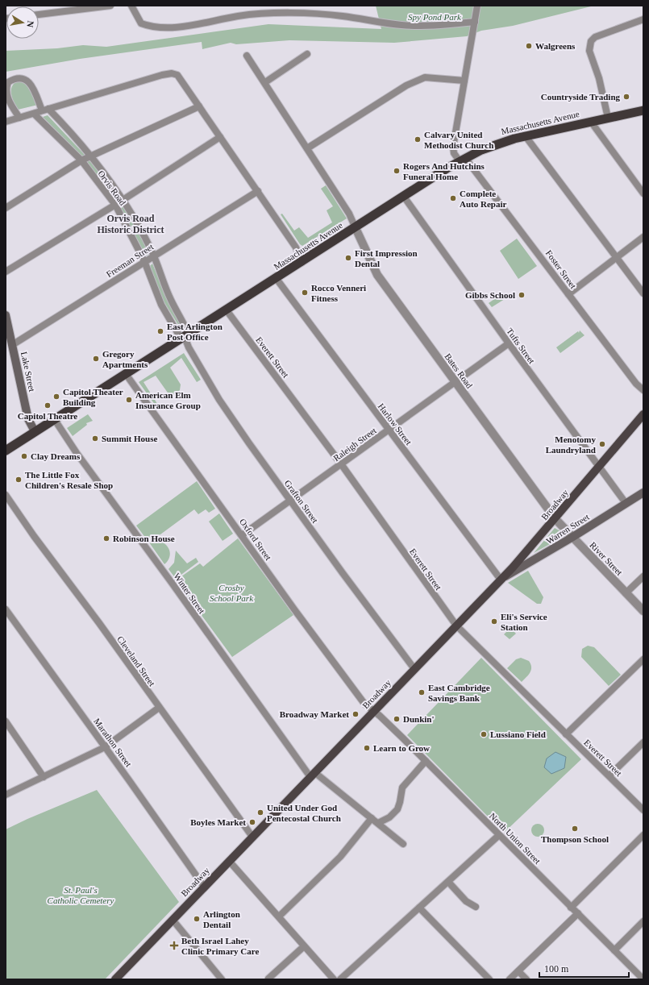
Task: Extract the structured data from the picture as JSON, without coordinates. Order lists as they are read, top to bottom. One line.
{"streets":{"highway":["Massachusetts Avenue"],"main road":["Lake Street","Broadway","Warren Street"],"street":["Orvis Road","Freeman Street","Foster Street","Tufts Street","Everett Street","Bates Road","Harlow Street","Raleigh Street","Grafton Street","Oxford Street","River Street","Winter Street","Cleveland Street","Marathon Street","North Union Street"]},"crossings":[["Massachusetts Avenue","Orvis Road"],["Massachusetts Avenue","Foster Street"],["Massachusetts Avenue","Tufts Street"],["Massachusetts Avenue","Everett Street"],["Massachusetts Avenue","Bates Road"],["Massachusetts Avenue","Lake Street"],["Massachusetts Avenue","Harlow Street"],["Massachusetts Avenue","Grafton Street"],["Massachusetts Avenue","Oxford Street"],["Massachusetts Avenue","Winter Street"],["Orvis Road","Freeman Street"],["Orvis Road","Grafton Street"],["Freeman Street","Lake Street"],["Tufts Street","Raleigh Street"],["Tufts Street","Broadway"],["Tufts Street","Warren Street"],["Everett Street","Raleigh Street"],["Everett Street","Broadway"],["Bates Road","Raleigh Street"],["Bates Road","Broadway"],["Bates Road","River Street"],["Harlow Street","Raleigh Street"],["Harlow Street","Broadway"],["Harlow Street","Warren Street"],["Raleigh Street","Grafton Street"],["Raleigh Street","Oxford Street"],["Grafton Street","Broadway"],["Broadway","Warren Street"],["Broadway","Oxford Street"],["Broadway","River Street"],["Broadway","Winter Street"],["Broadway","Cleveland Street"],["Broadway","Marathon Street"],["Broadway","North Union Street"],["Warren Street","River Street"],["Oxford Street","North Union Street"]],"districts":["Orvis Road Historic District"],"parks":["Spy Pond Park","Crosby School Park","St. Paul's Catholic Cemetery"],"places":{"other":["Walgreens","Countryside Trading","Calvary United Methodist Church","Rogers And Hutchins Funeral Home","Complete Auto Repair","First Impression Dental","Rocco Venneri Fitness","Gibbs School","East Arlington Post Office","Gregory Apartments","Capitol Theater Building","American Elm Insurance Group","Capitol Theatre","Summit House","Menotomy Laundryland","Clay Dreams","The Little Fox Children's Resale Shop","Robinson House","Eli's Service Station","East Cambridge Savings Bank","Broadway Market","Dunkin'","Lussiano Field","Learn to Grow","United Under God Pentecostal Church","Boyles Market","Thompson School","Arlington Dentail"],"health":["Beth Israel Lahey Clinic Primary Care"]},"scale_bar":"100 m","north":"right"}
